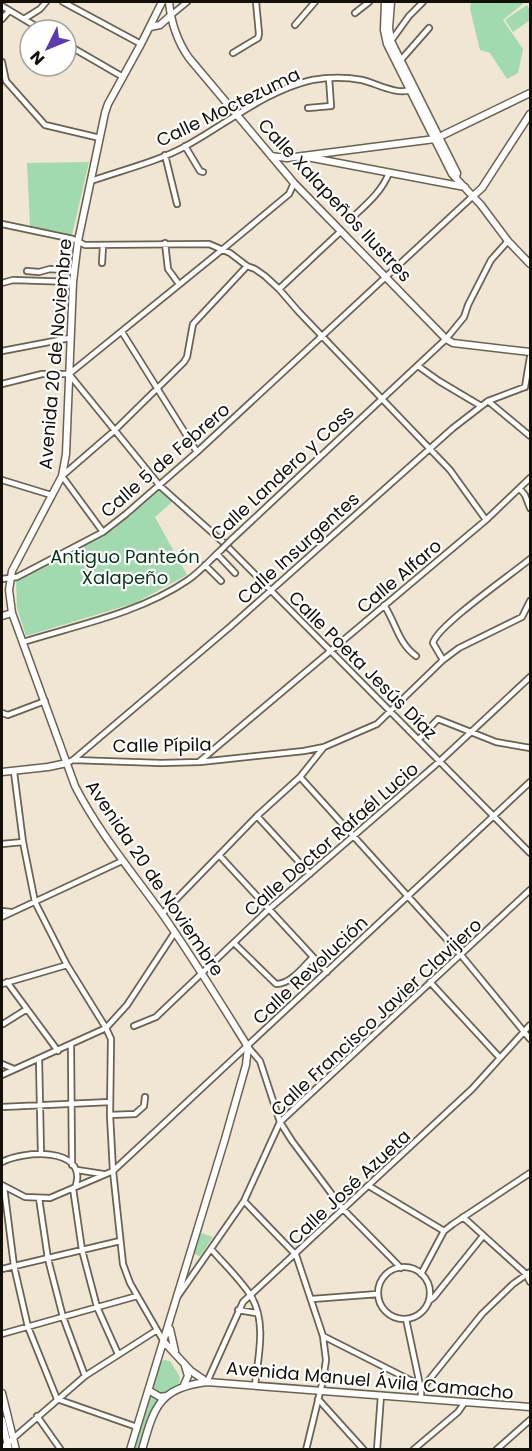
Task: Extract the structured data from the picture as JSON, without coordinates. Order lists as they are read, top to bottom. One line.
{"streets":{"main road":["Calle Xalapeños Ilustres","Avenida 20 de Noviembre","Calle Pípila","Avenida Manuel Ávila Camacho"],"street":["Calle Moctezuma","Calle 5 de Febrero","Calle Landero y Coss","Calle Insurgentes","Calle Alfaro","Calle Poeta Jesús Díaz","Calle Doctor Rafaél Lucio","Calle Revolución","Calle Francisco Javier Clavijero","Calle José Azueta"]},"crossings":[["Calle Moctezuma","Calle Xalapeños Ilustres"],["Calle Moctezuma","Avenida 20 de Noviembre"],["Calle Xalapeños Ilustres","Calle 5 de Febrero"],["Calle Xalapeños Ilustres","Calle Landero y Coss"],["Avenida 20 de Noviembre","Calle 5 de Febrero"],["Avenida 20 de Noviembre","Calle Landero y Coss"],["Avenida 20 de Noviembre","Calle Insurgentes"],["Avenida 20 de Noviembre","Calle Poeta Jesús Díaz"],["Avenida 20 de Noviembre","Calle Pípila"],["Avenida 20 de Noviembre","Calle Doctor Rafaél Lucio"],["Avenida 20 de Noviembre","Calle Revolución"],["Calle 5 de Febrero","Calle Poeta Jesús Díaz"],["Calle Insurgentes","Calle Poeta Jesús Díaz"],["Calle Insurgentes","Calle Pípila"],["Calle Alfaro","Calle Poeta Jesús Díaz"],["Calle Alfaro","Calle Pípila"],["Calle Poeta Jesús Díaz","Calle Doctor Rafaél Lucio"],["Calle Poeta Jesús Díaz","Calle Revolución"],["Calle José Azueta","Avenida Manuel Ávila Camacho"]],"parks":["Antiguo Panteón Xalapeño"],"north":"bottom left"}
